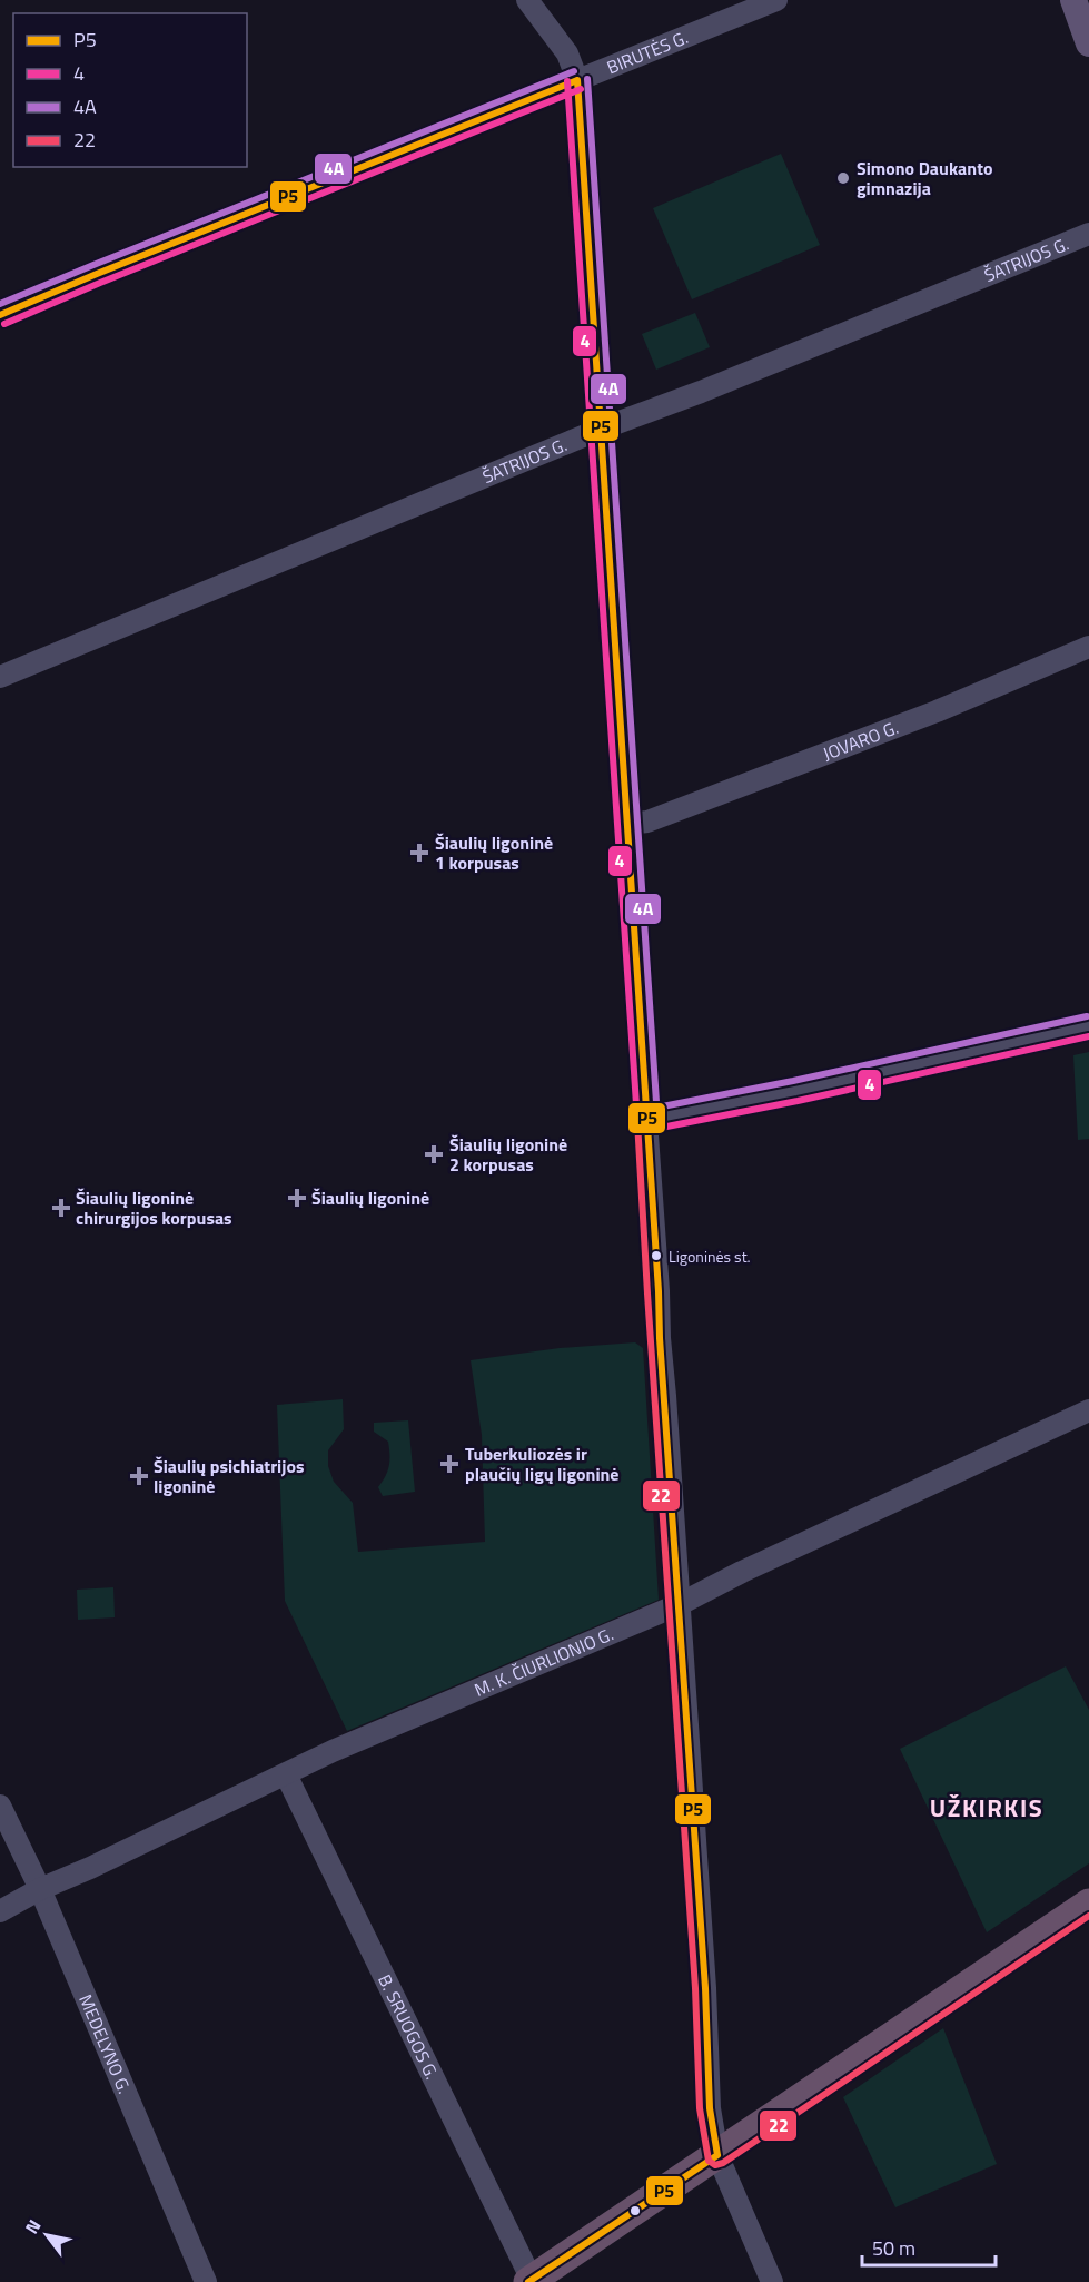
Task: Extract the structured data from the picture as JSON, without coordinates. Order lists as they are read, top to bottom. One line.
{"streets":{"street":["BIRUTĖS G.","ŠATRIJOS G.","JOVARO G.","M. K. ČIURLIONIO G.","B. SRUOGOS G.","MEDELYNO G."]},"crossings":[["M. K. ČIURLIONIO G.","B. SRUOGOS G."],["M. K. ČIURLIONIO G.","MEDELYNO G."]],"districts":["UŽKIRKIS"],"places":{"other":["Simono Daukanto gimnazija","Ligoninės st."],"health":["Šiaulių ligoninė 1 korpusas","Šiaulių ligoninė 2 korpusas","Šiaulių ligoninė","Šiaulių ligoninė chirurgijos korpusas","Tuberkuliozės ir plaučių ligų ligoninė","Šiaulių psichiatrijos ligoninė"]},"lines":["transit line 4A","transit line P5","transit line 4","transit line 22"],"legend":["P5","4","4A","22"],"scale_bar":"50 m","north":"top left"}
